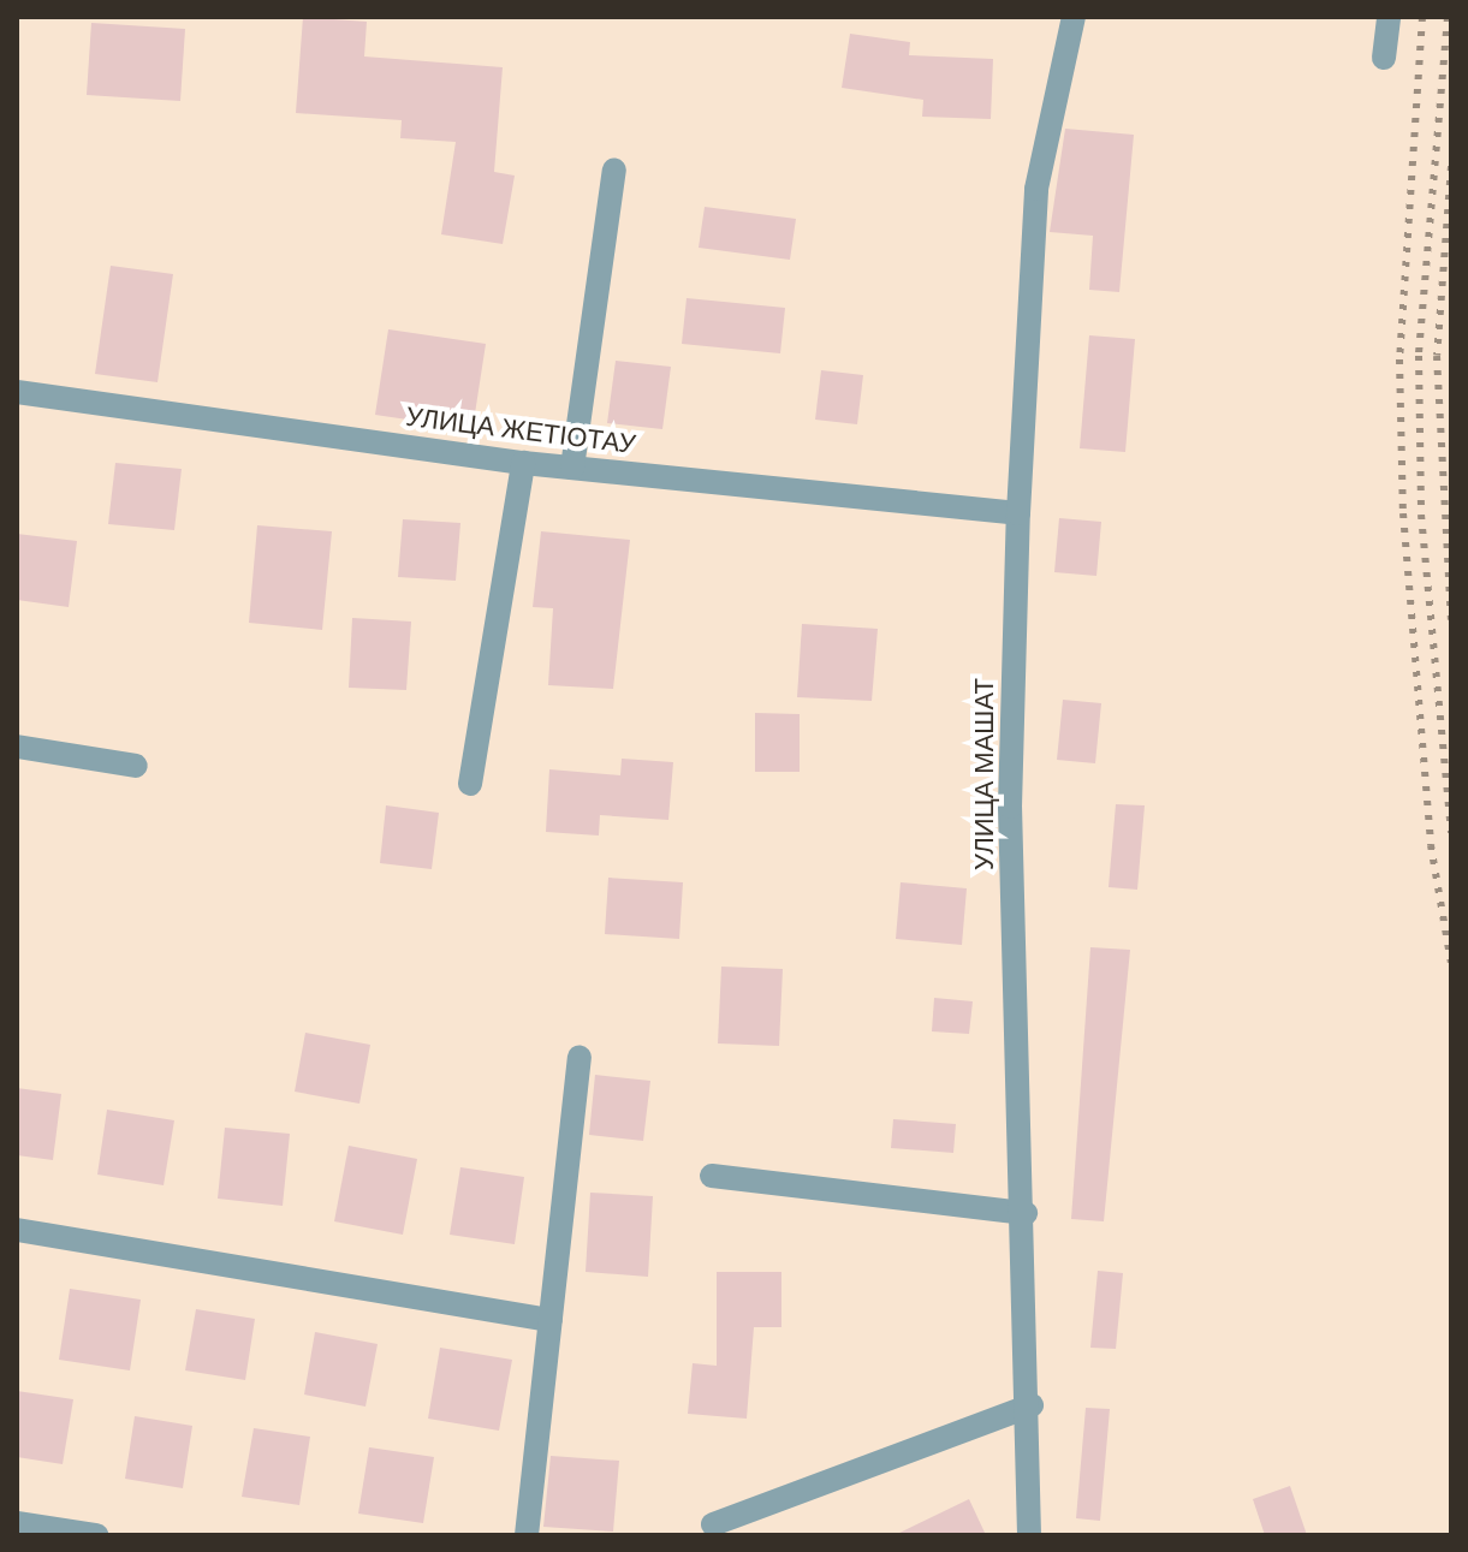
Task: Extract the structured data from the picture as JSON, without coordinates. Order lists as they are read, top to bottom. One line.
{"streets":{"street":["УЛИЦА ЖЕТІОТАУ","УЛИЦА МАШАТ"]},"crossings":[["УЛИЦА ЖЕТІОТАУ","УЛИЦА МАШАТ"]]}
